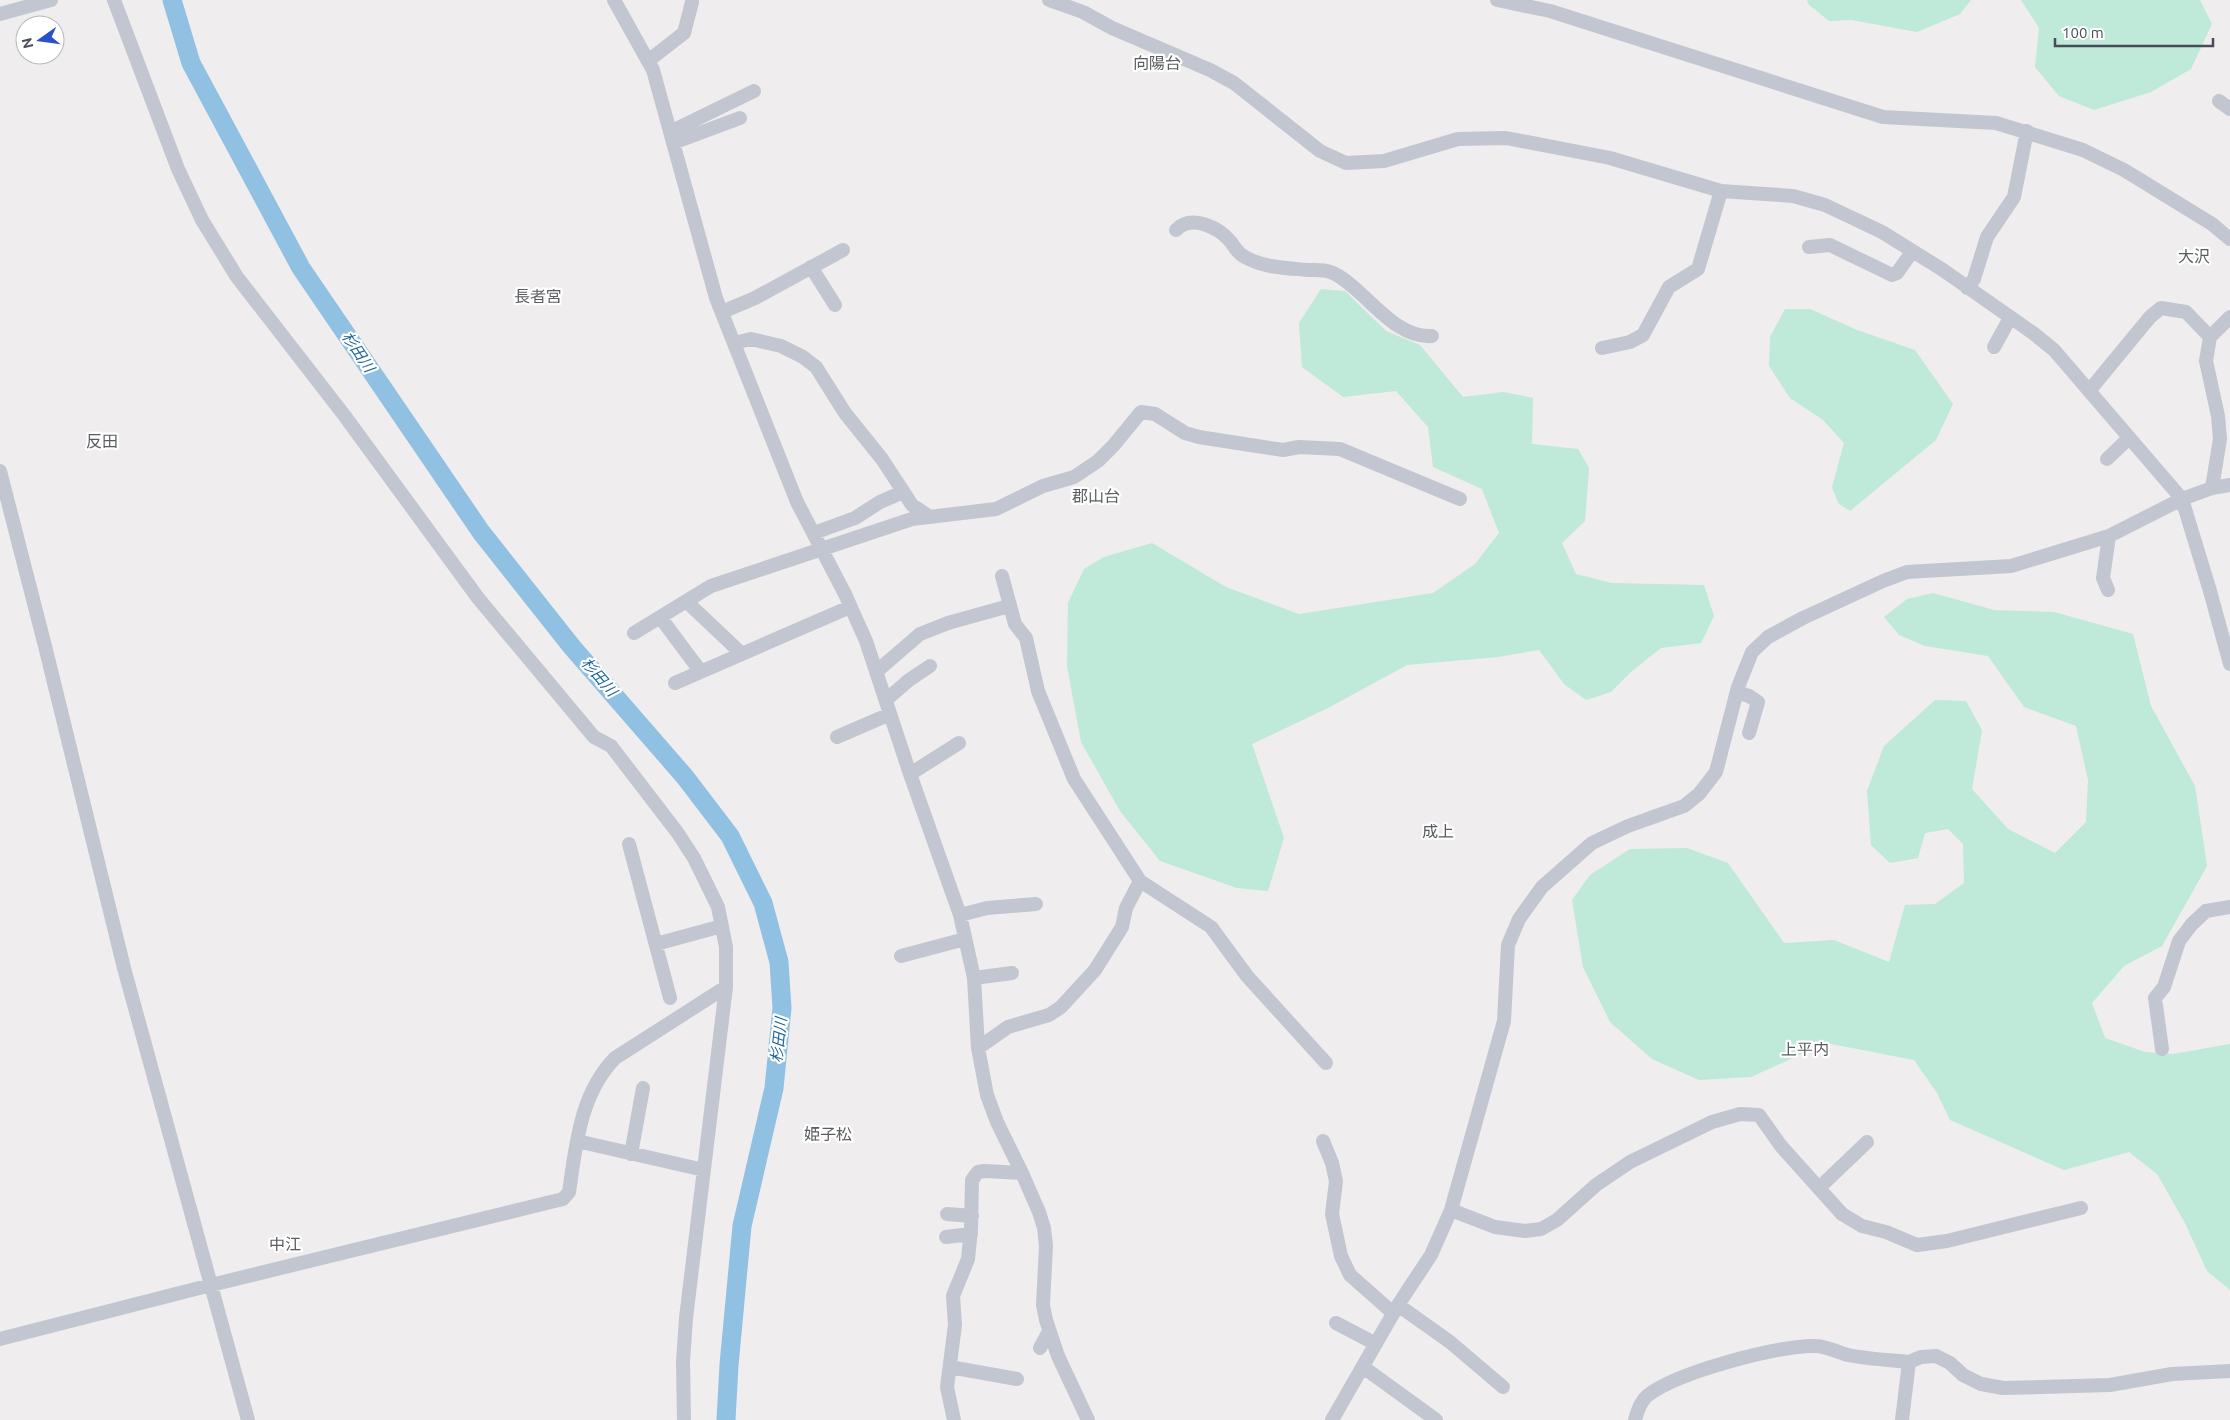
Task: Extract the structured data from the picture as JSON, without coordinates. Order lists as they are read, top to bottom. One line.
{"districts":["向陽台","大沢","長者宮","反田","郡山台","成上","上平内","姫子松","中江"],"water":["杉田川"],"scale_bar":"100 m","north":"left"}
